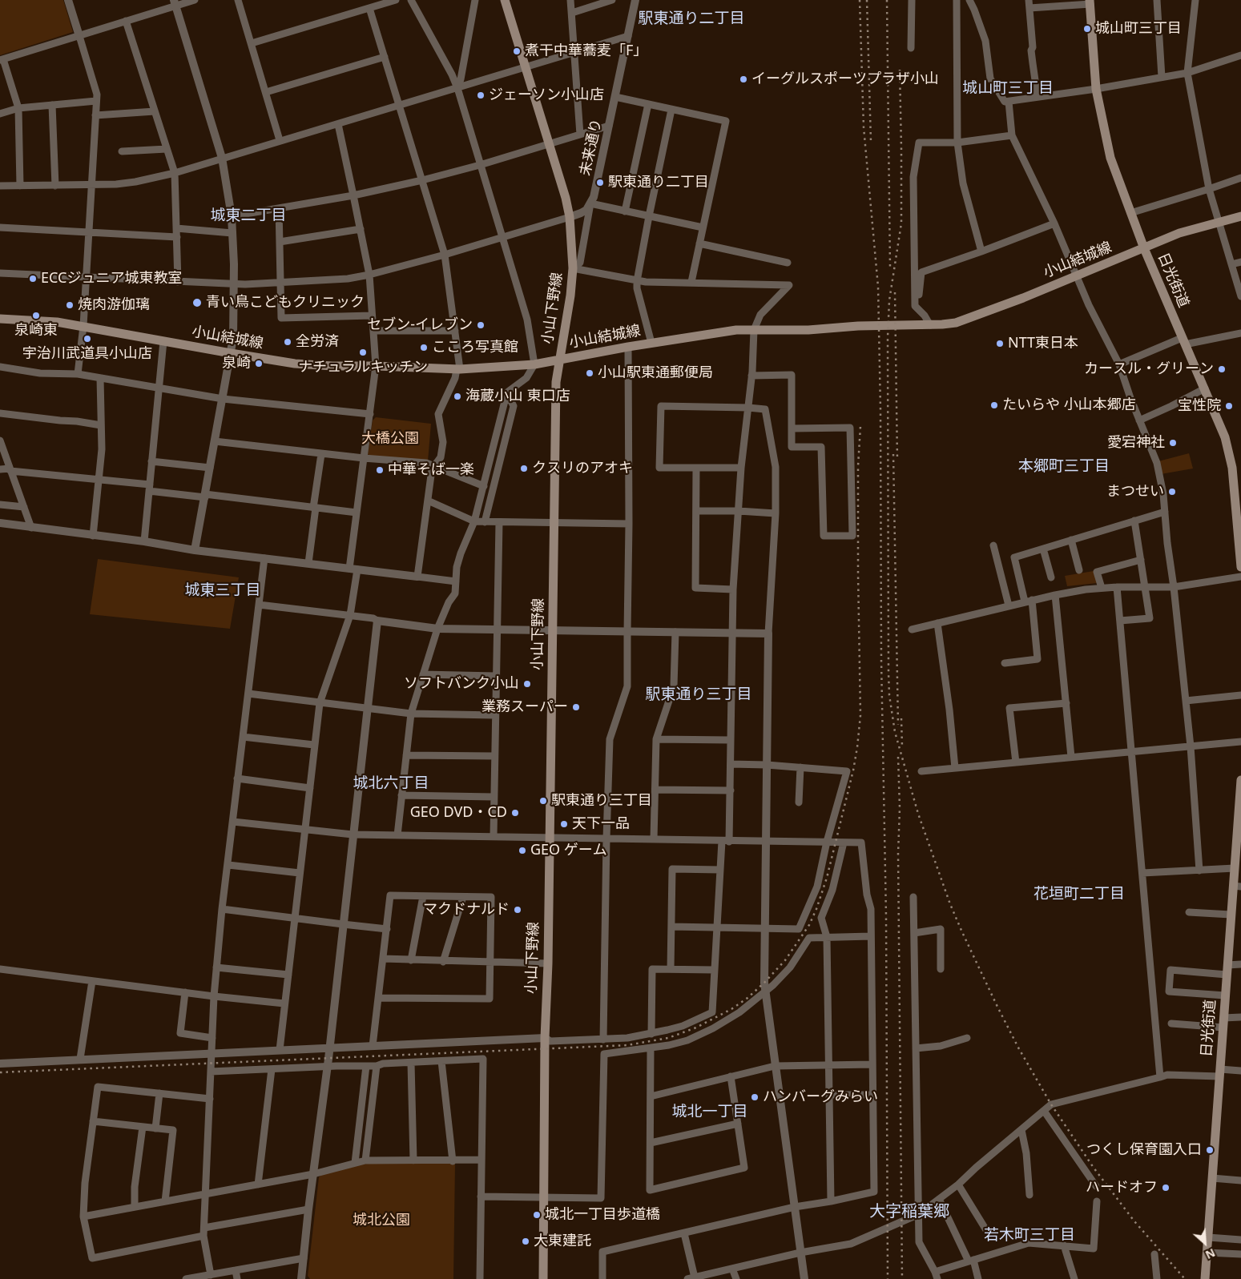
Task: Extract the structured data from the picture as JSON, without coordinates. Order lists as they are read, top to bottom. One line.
{"streets":{"main road":["小山結城線","日光街道","小山下野線"],"street":["未来通り"]},"crossings":[["小山結城線","日光街道"],["小山結城線","小山下野線"]],"districts":["駅東通り二丁目","城山町三丁目","城東二丁目","本郷町三丁目","城東三丁目","駅東通り三丁目","城北六丁目","花垣町二丁目","城北一丁目","大字稲葉郷","若木町三丁目"],"parks":["大橋公園","城北公園"],"places":["城山町三丁目","煮干中華蕎麦「F」","イーグルスポーツプラザ小山","ジェーソン小山店","駅東通り二丁目","ECCジュニア城東教室","青い鳥こどもクリニック","焼肉游伽璃","泉崎東","セブン-イレブン","宇治川武道具小山店","全労済","NTT東日本","こころ写真館","ナチュラルキッチン","泉崎","カースル・グリーン","小山駅東通郵便局","海蔵小山 東口店","たいらや 小山本郷店","宝性院","愛宕神社","クスリのアオキ","中華そば一楽","まつせい","ソフトバンク小山","業務スーパー","駅東通り三丁目","GEO DVD・CD","天下一品","GEO ゲーム","マクドナルド","ハンバーグみらい","つくし保育園入口","ハードオフ","城北一丁目歩道橋","大東建託"],"north":"bottom right"}
